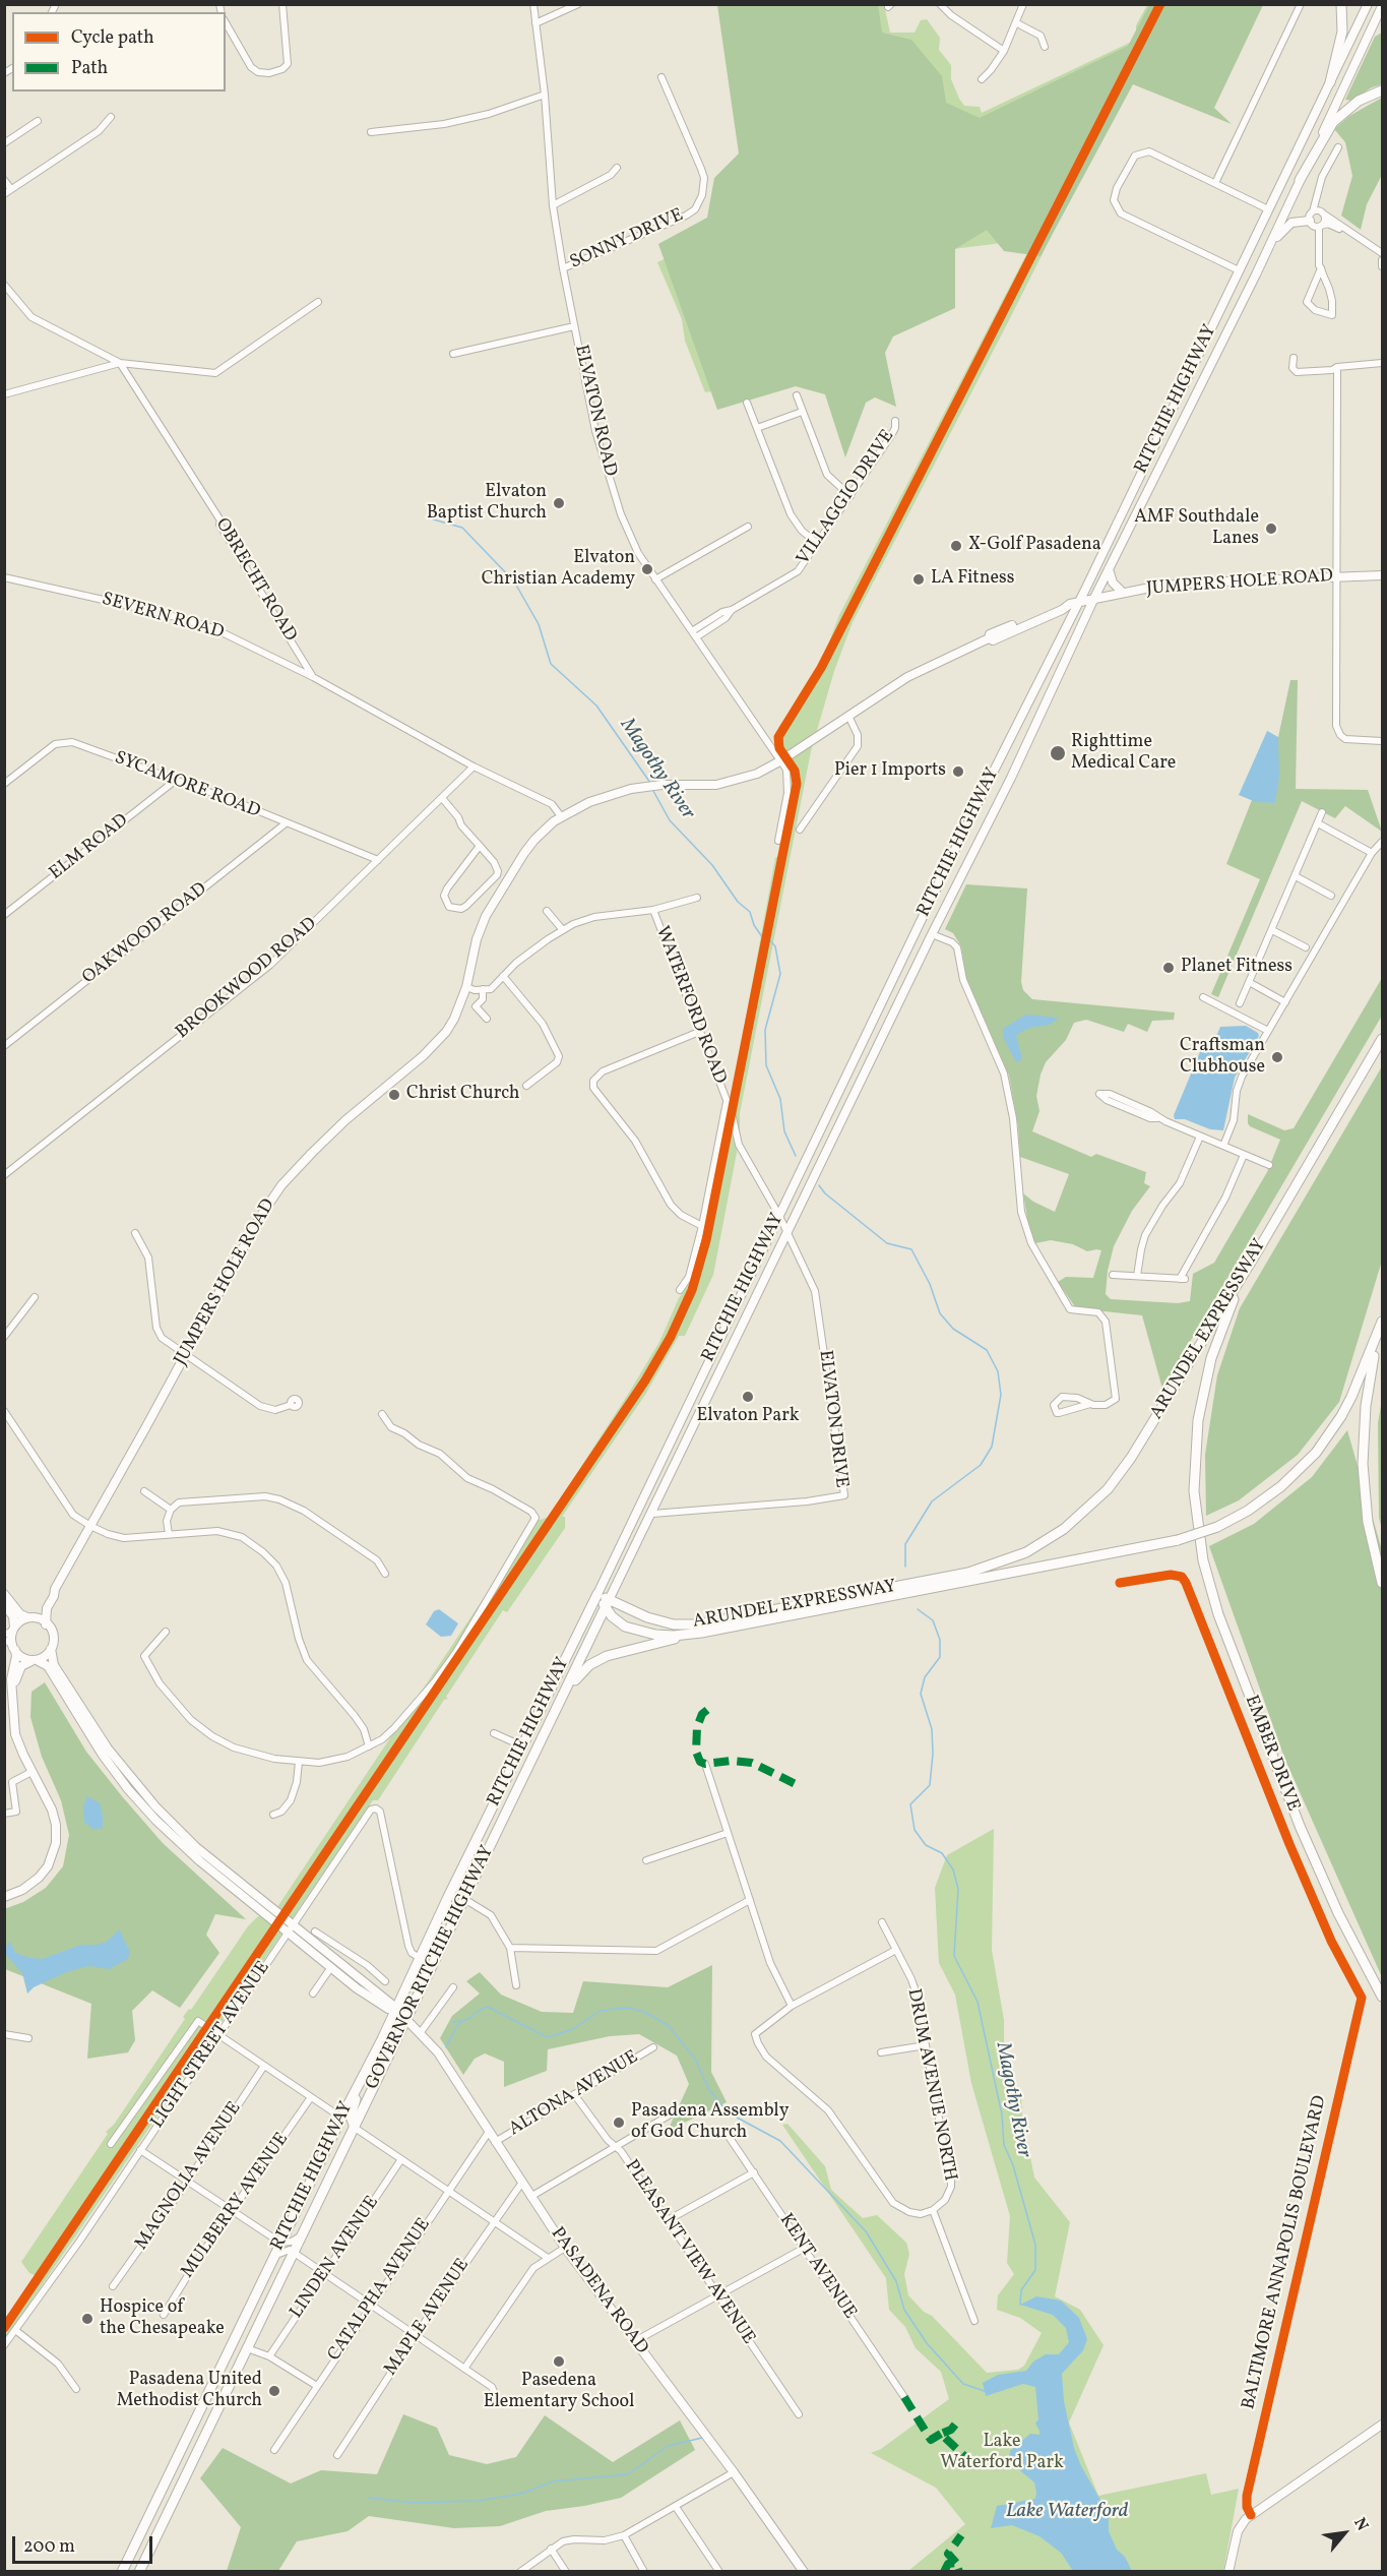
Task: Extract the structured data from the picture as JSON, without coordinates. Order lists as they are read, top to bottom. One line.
{"streets":{"highway":["RITCHIE HIGHWAY","ARUNDEL EXPRESSWAY","GOVERNOR RITCHIE HIGHWAY"],"main road":["JUMPERS HOLE ROAD","PASADENA ROAD"],"street":["SONNY DRIVE","ELVATON ROAD","VILLAGGIO DRIVE","OBRECHT ROAD","SEVERN ROAD","SYCAMORE ROAD","ELM ROAD","OAKWOOD ROAD","BROOKWOOD ROAD","WATERFORD ROAD","ELVATON DRIVE","EMBER DRIVE","LIGHT STREET AVENUE","DRUM AVENUE NORTH","ALTONA AVENUE","MAGNOLIA AVENUE","MULBERRY AVENUE","PLEASANT VIEW AVENUE","BALTIMORE ANNAPOLIS BOULEVARD","LINDEN AVENUE","KENT AVENUE","CATALPHA AVENUE","MAPLE AVENUE"]},"crossings":[["SONNY DRIVE","ELVATON ROAD"],["RITCHIE HIGHWAY","JUMPERS HOLE ROAD"],["RITCHIE HIGHWAY","WATERFORD ROAD"],["RITCHIE HIGHWAY","ARUNDEL EXPRESSWAY"],["RITCHIE HIGHWAY","ELVATON DRIVE"],["RITCHIE HIGHWAY","GOVERNOR RITCHIE HIGHWAY"],["RITCHIE HIGHWAY","LIGHT STREET AVENUE"],["RITCHIE HIGHWAY","PASADENA ROAD"],["ELVATON ROAD","VILLAGGIO DRIVE"],["ELVATON ROAD","JUMPERS HOLE ROAD"],["OBRECHT ROAD","JUMPERS HOLE ROAD"],["OBRECHT ROAD","SEVERN ROAD"],["OBRECHT ROAD","BROOKWOOD ROAD"],["SYCAMORE ROAD","ELM ROAD"],["SYCAMORE ROAD","OAKWOOD ROAD"],["SYCAMORE ROAD","BROOKWOOD ROAD"],["WATERFORD ROAD","ELVATON DRIVE"],["EMBER DRIVE","BALTIMORE ANNAPOLIS BOULEVARD"],["GOVERNOR RITCHIE HIGHWAY","PASADENA ROAD"],["ALTONA AVENUE","PLEASANT VIEW AVENUE"],["ALTONA AVENUE","PASADENA ROAD"],["CATALPHA AVENUE","PASADENA ROAD"],["PASADENA ROAD","MAPLE AVENUE"]],"water":["Magothy River","Lake Waterford"],"parks":["Lake Waterford Park"],"places":["Elvaton Baptist Church","AMF Southdale Lanes","X-Golf Pasadena","Elvaton Christian Academy","LA Fitness","Righttime Medical Care","Pier 1 Imports","Planet Fitness","Craftsman Clubhouse","Christ Church","Elvaton Park","Pasadena Assembly of God Church","Hospice of the Chesapeake","Pasedena Elementary School","Pasadena United Methodist Church"],"legend":["Cycle path","Path"],"scale_bar":"200 m","north":"top right"}
